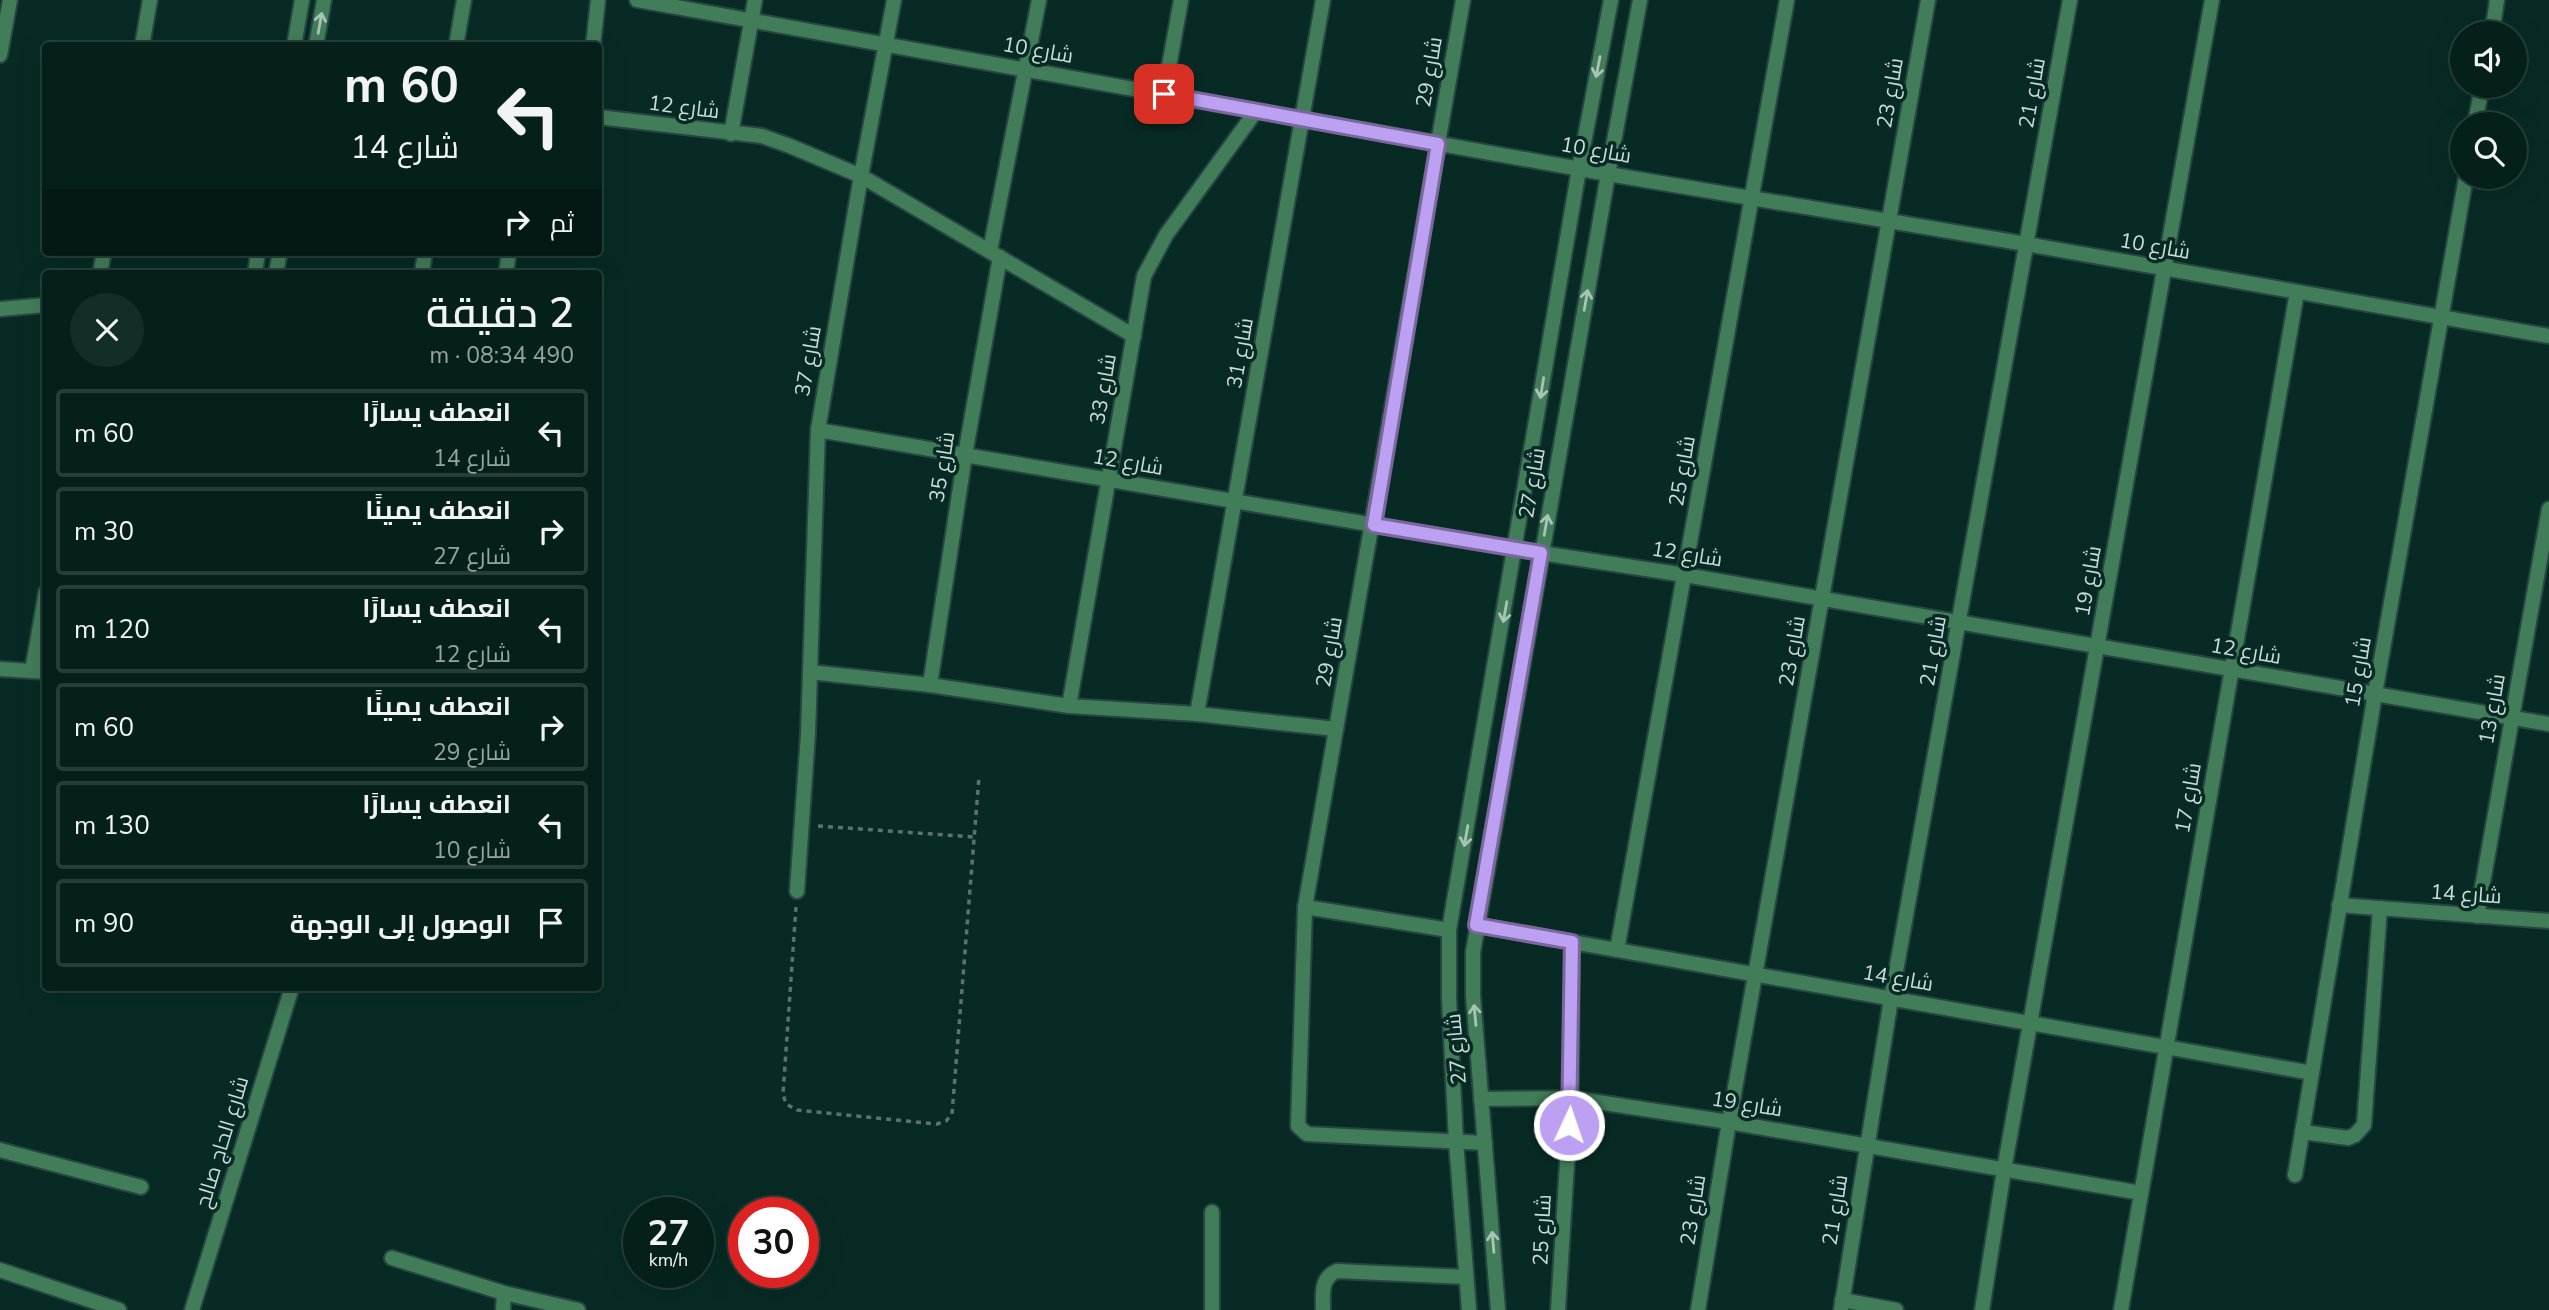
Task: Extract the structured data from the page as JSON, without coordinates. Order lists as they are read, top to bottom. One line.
{"streets":{"street":["شارع 10","شارع 29","شارع 23","شارع 21","شارع 12","شارع 31","شارع 37","شارع 33","شارع 35","شارع 25","شارع 27","شارع 19","شارع 15","شارع 13","شارع 17","شارع 14","شارع الحاج صالح"]},"crossings":[["شارع 10","شارع 29"],["شارع 10","شارع 23"],["شارع 10","شارع 21"],["شارع 10","شارع 31"],["شارع 10","شارع 37"],["شارع 10","شارع 33"],["شارع 10","شارع 35"],["شارع 10","شارع 25"],["شارع 10","شارع 27"],["شارع 10","شارع 19"],["شارع 10","شارع 15"],["شارع 10","شارع 17"],["شارع 29","شارع 12"],["شارع 29","شارع 27"],["شارع 23","شارع 12"],["شارع 23","شارع 19"],["شارع 23","شارع 14"],["شارع 21","شارع 12"],["شارع 21","شارع 19"],["شارع 21","شارع 14"],["شارع 12","شارع 31"],["شارع 12","شارع 37"],["شارع 12","شارع 33"],["شارع 12","شارع 35"],["شارع 12","شارع 25"],["شارع 12","شارع 27"],["شارع 12","شارع 19"],["شارع 12","شارع 15"],["شارع 12","شارع 13"],["شارع 12","شارع 17"],["شارع 25","شارع 19"],["شارع 25","شارع 14"],["شارع 27","شارع 19"],["شارع 27","شارع 14"],["شارع 19","شارع 17"],["شارع 19","شارع 14"],["شارع 15","شارع 14"],["شارع 13","شارع 14"],["شارع 17","شارع 14"]],"page":{"turn":["60 m","شارع 14"],"then":"ثم","heading":["2 دقيقة","490 m · 08:34"],"list":[{"name":"انعطف يسارًا","note":"شارع 14","value":"60 m"},{"name":"انعطف يمينًا","note":"شارع 27","value":"30 m"},{"name":"انعطف يسارًا","note":"شارع 12","value":"120 m"},{"name":"انعطف يمينًا","note":"شارع 29","value":"60 m"},{"name":"انعطف يسارًا","note":"شارع 10","value":"130 m"},{"name":"الوصول إلى الوجهة","value":"90 m"}],"speed":"27 km/h","limit":"30"}}
